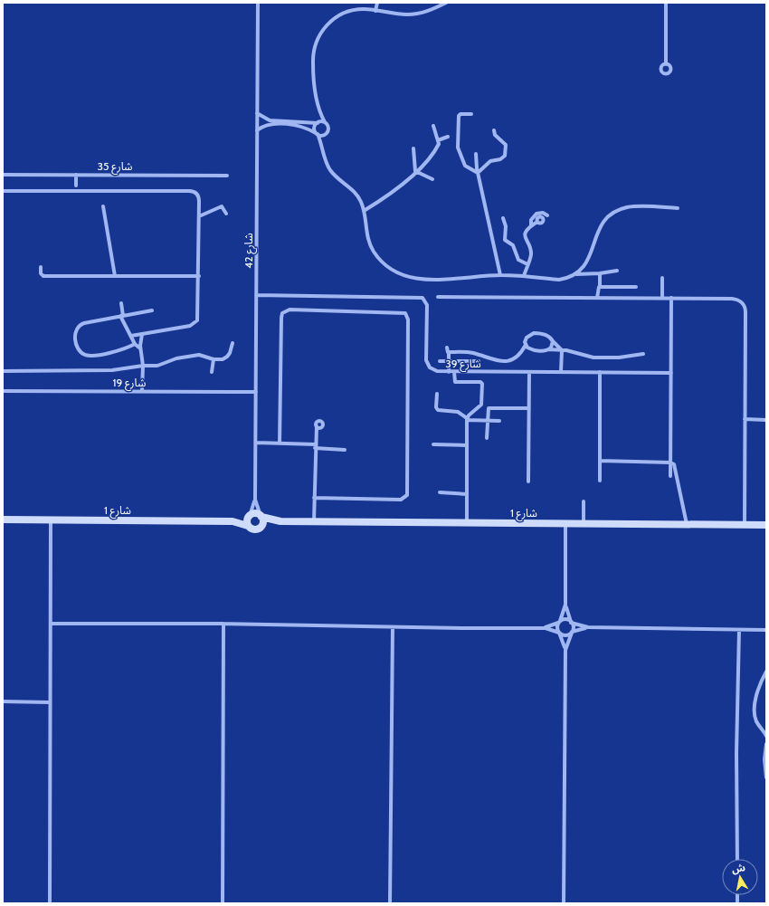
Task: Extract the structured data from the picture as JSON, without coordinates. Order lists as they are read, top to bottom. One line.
{"streets":{"street":["شارع 35","شارع 42","شارع 39","شارع 19","شارع 1"]},"crossings":[["شارع 42","شارع 39"],["شارع 42","شارع 19"],["شارع 42","شارع 1"]],"north":"top"}
